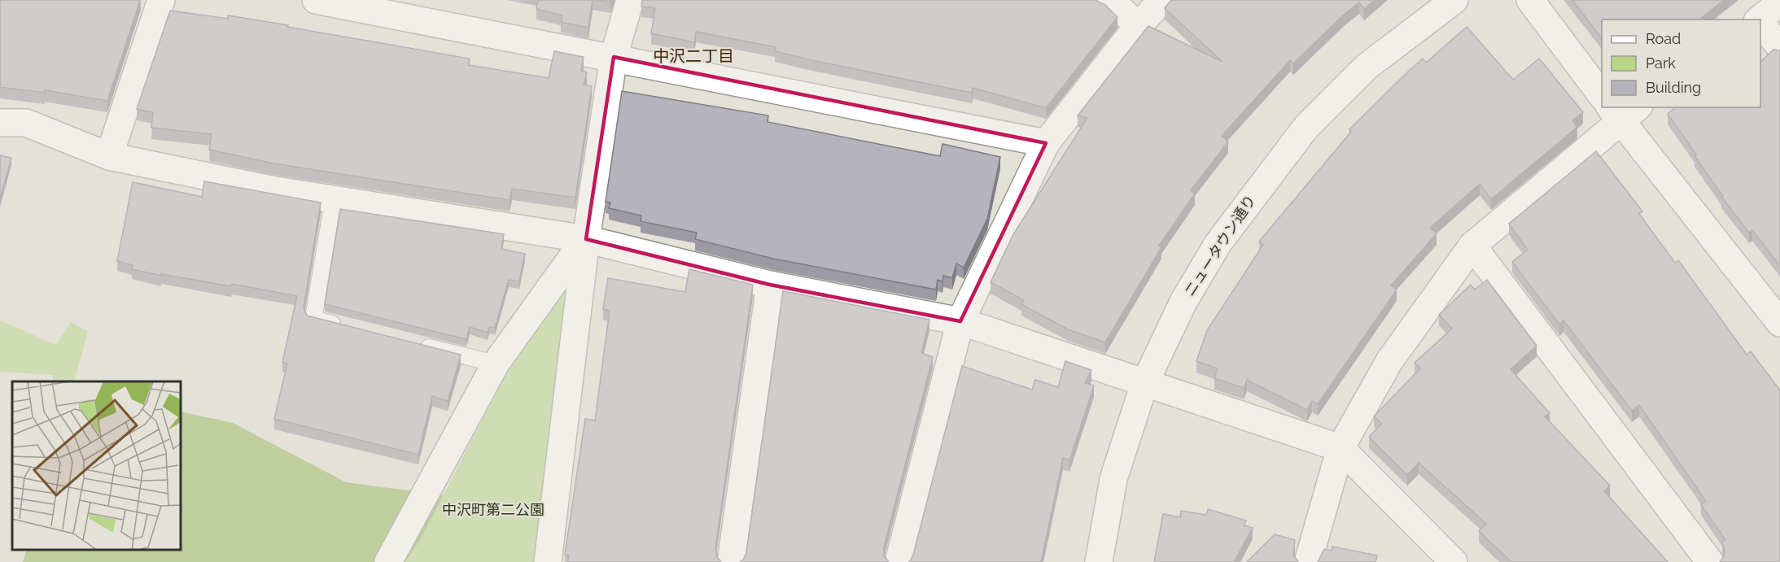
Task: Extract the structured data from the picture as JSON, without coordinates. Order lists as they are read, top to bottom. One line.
{"streets":{"street":["ニュータウン通り"]},"districts":["中沢二丁目"],"parks":["中沢町第二公園"],"legend":["Road","Park","Building"]}
